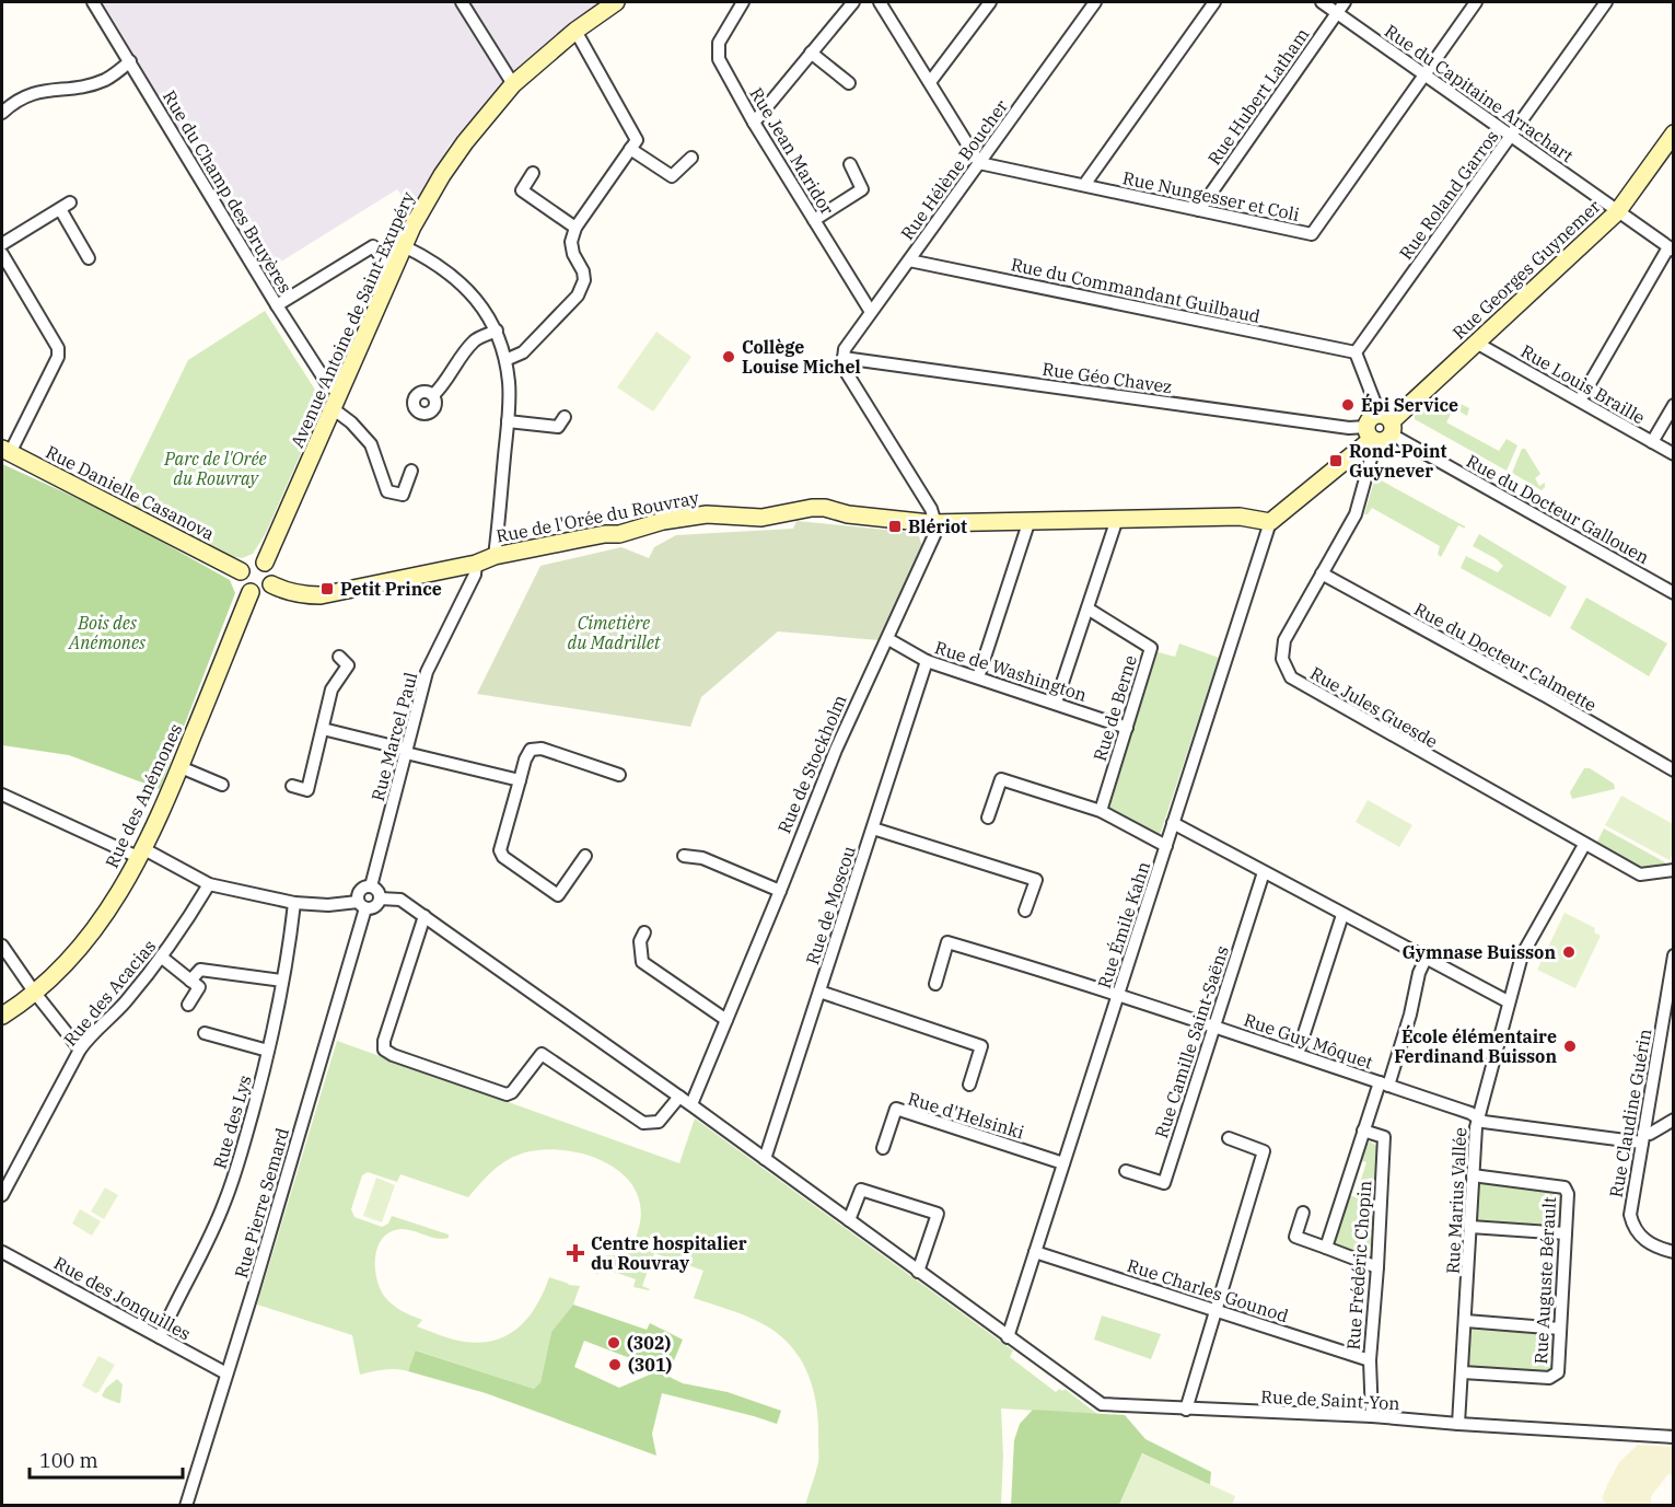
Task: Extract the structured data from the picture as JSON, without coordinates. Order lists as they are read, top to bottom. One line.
{"streets":{"street":["Rue du Capitaine Arrachart","Rue Hubert Latham","Rue Jean Maridor","Rue Hélène Boucher","Rue du Champ des Bruyères","Rue Roland Garros","Rue Nungesser et Coli","Rue Georges Guynemer","Rue du Commandant Guilbaud","Avenue Antoine de Saint-Exupéry","Rue Géo Chavez","Rue Louis Braille","Rue Danielle Casanova","Rue du Docteur Gallouen","Rue de l'Orée du Rouvray","Rue du Docteur Calmette","Rue de Washington","Rue Jules Guesde","Rue de Berne","Rue Marcel Paul","Rue de Stockholm","Rue des Anémones","Rue de Moscou","Rue Émile Kahn","Rue des Acacias","Rue Guy Môquet","Rue Camille Saint-Saëns","Rue Claudine Guérin","Rue d'Helsinki","Rue des Lys","Rue Marius Vallée","Rue Pierre Semard","Rue Frédéric Chopin","Rue Auguste Bérault","Rue Charles Gounod","Rue des Jonquilles","Rue de Saint-Yon"]},"crossings":[["Rue du Capitaine Arrachart","Rue Hubert Latham"],["Rue du Capitaine Arrachart","Rue Roland Garros"],["Rue du Capitaine Arrachart","Rue Nungesser et Coli"],["Rue du Capitaine Arrachart","Rue Georges Guynemer"],["Rue Hubert Latham","Rue Nungesser et Coli"],["Rue Jean Maridor","Rue Hélène Boucher"],["Rue Hélène Boucher","Rue Nungesser et Coli"],["Rue Hélène Boucher","Rue du Commandant Guilbaud"],["Rue Hélène Boucher","Rue Géo Chavez"],["Rue du Champ des Bruyères","Avenue Antoine de Saint-Exupéry"],["Rue Roland Garros","Rue du Commandant Guilbaud"],["Rue Georges Guynemer","Rue Géo Chavez"],["Rue Georges Guynemer","Rue Louis Braille"],["Rue Georges Guynemer","Rue du Docteur Gallouen"],["Rue Georges Guynemer","Rue Jules Guesde"],["Avenue Antoine de Saint-Exupéry","Rue Danielle Casanova"],["Avenue Antoine de Saint-Exupéry","Rue de l'Orée du Rouvray"],["Avenue Antoine de Saint-Exupéry","Rue des Anémones"],["Rue Géo Chavez","Rue du Docteur Gallouen"],["Rue Géo Chavez","Rue Jules Guesde"],["Rue Danielle Casanova","Rue de l'Orée du Rouvray"],["Rue Danielle Casanova","Rue des Anémones"],["Rue du Docteur Gallouen","Rue Jules Guesde"],["Rue de l'Orée du Rouvray","Rue Marcel Paul"],["Rue de l'Orée du Rouvray","Rue de Stockholm"],["Rue de l'Orée du Rouvray","Rue des Anémones"],["Rue du Docteur Calmette","Rue Jules Guesde"],["Rue de Washington","Rue de Berne"],["Rue de Washington","Rue de Stockholm"],["Rue de Washington","Rue de Moscou"],["Rue Jules Guesde","Rue Marius Vallée"],["Rue Marcel Paul","Rue Pierre Semard"],["Rue de Stockholm","Rue de Saint-Yon"],["Rue de Moscou","Rue de Saint-Yon"],["Rue Émile Kahn","Rue Guy Môquet"],["Rue Émile Kahn","Rue d'Helsinki"],["Rue Émile Kahn","Rue Charles Gounod"],["Rue Émile Kahn","Rue de Saint-Yon"],["Rue Guy Môquet","Rue Camille Saint-Saëns"],["Rue Guy Môquet","Rue Claudine Guérin"],["Rue Guy Môquet","Rue Marius Vallée"],["Rue des Lys","Rue des Jonquilles"],["Rue Marius Vallée","Rue Auguste Bérault"],["Rue Marius Vallée","Rue de Saint-Yon"],["Rue Pierre Semard","Rue des Jonquilles"],["Rue Frédéric Chopin","Rue Charles Gounod"],["Rue Frédéric Chopin","Rue de Saint-Yon"]],"parks":["Parc de l'Orée du Rouvray","Bois des Anémones","Cimetière du Madrillet"],"places":{"other":["Collège Louise Michel","Épi Service","Gymnase Buisson","École élémentaire Ferdinand Buisson","(302)","(301)"],"transit":["Rond-Point Guynever","Blériot","Petit Prince"],"health":["Centre hospitalier du Rouvray"]},"scale_bar":"100 m"}
